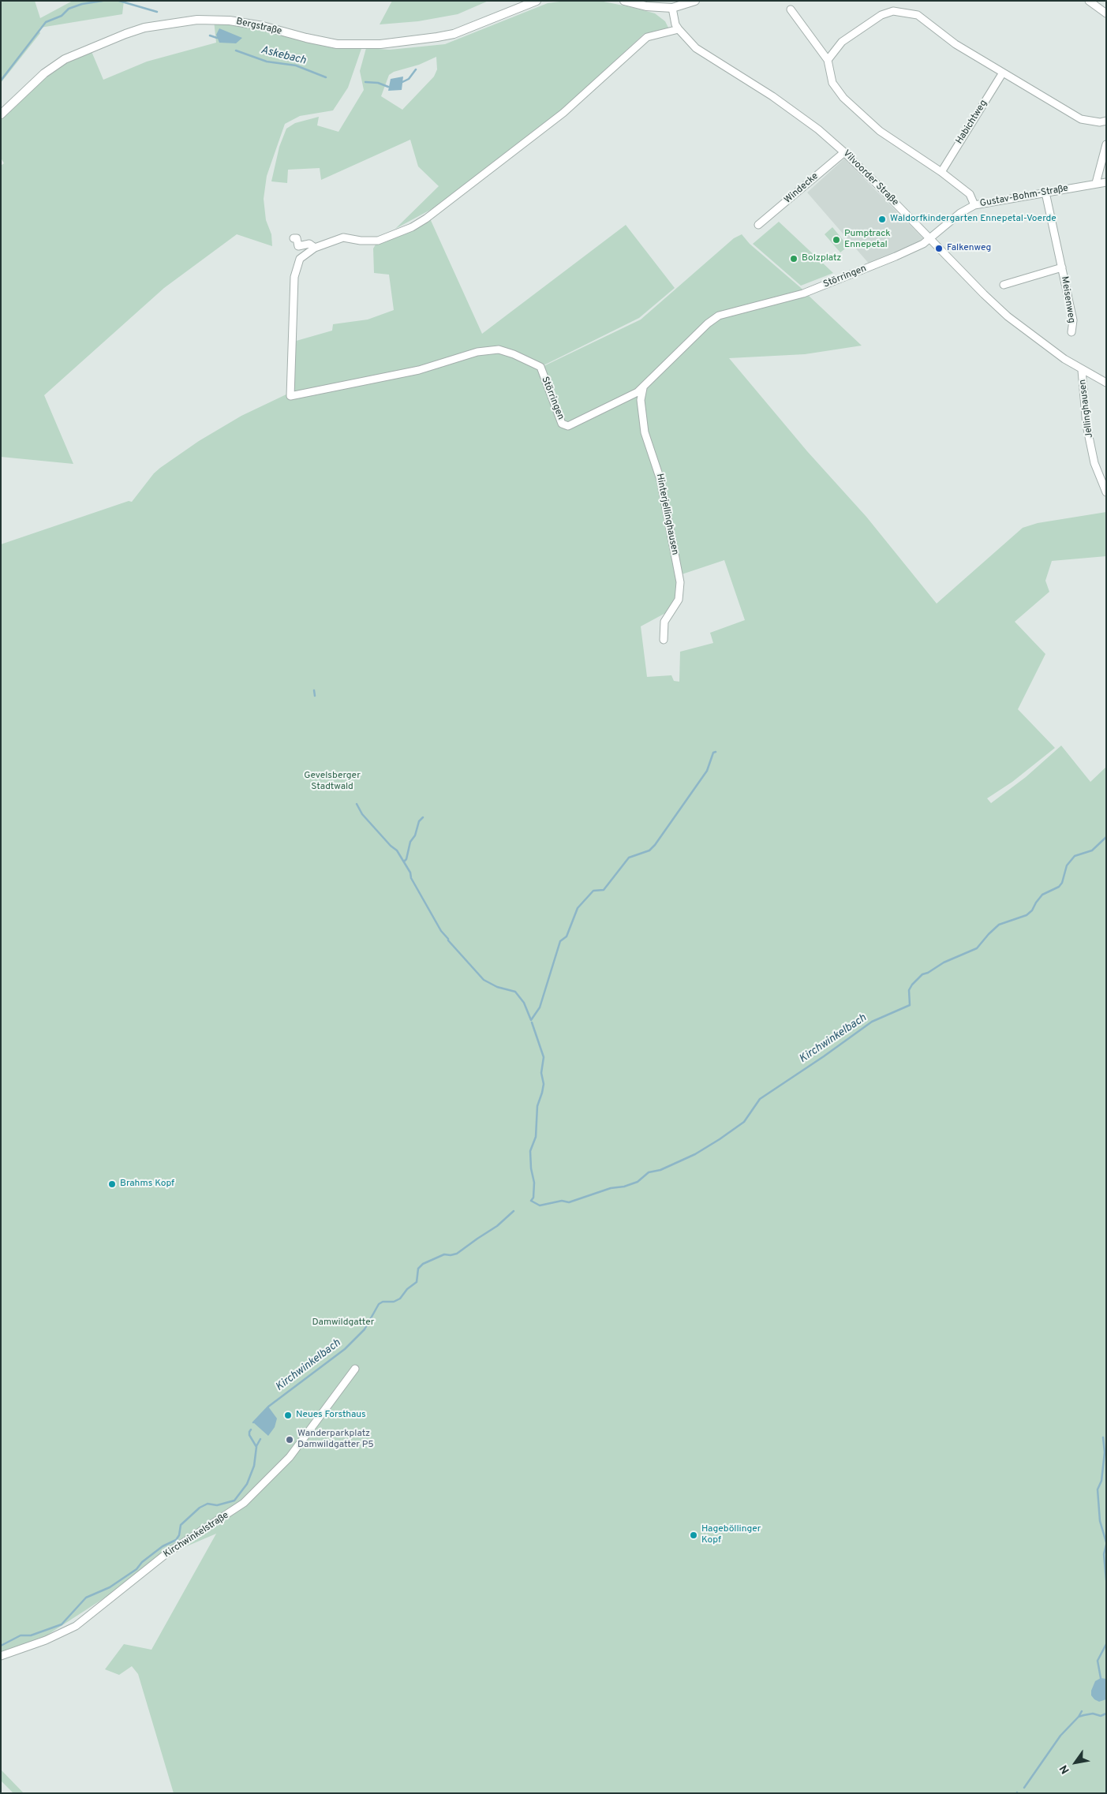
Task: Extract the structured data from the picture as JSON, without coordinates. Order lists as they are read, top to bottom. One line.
{"streets":{"street":["Bergstraße","Habichtweg","Vilvoorder Straße","Windecke","Gustav-Bohm-Straße","Störringen","Meisenweg","Jellinghausen","Hinterjellinghausen","Kirchwinkelstraße"]},"crossings":[["Vilvoorder Straße","Windecke"],["Vilvoorder Straße","Gustav-Bohm-Straße"],["Vilvoorder Straße","Störringen"],["Vilvoorder Straße","Jellinghausen"],["Gustav-Bohm-Straße","Störringen"],["Gustav-Bohm-Straße","Meisenweg"],["Störringen","Hinterjellinghausen"]],"water":["Askebach","Kirchwinkelbach"],"parks":["Gevelsberger Stadtwald","Damwildgatter"],"places":["Waldorfkindergarten Ennepetal-Voerde","Pumptrack Ennepetal","Falkenweg","Bolzplatz","Brahms Kopf","Neues Forsthaus","Wanderparkplatz Damwildgatter P5","Hageböllinger Kopf"],"north":"bottom left"}
